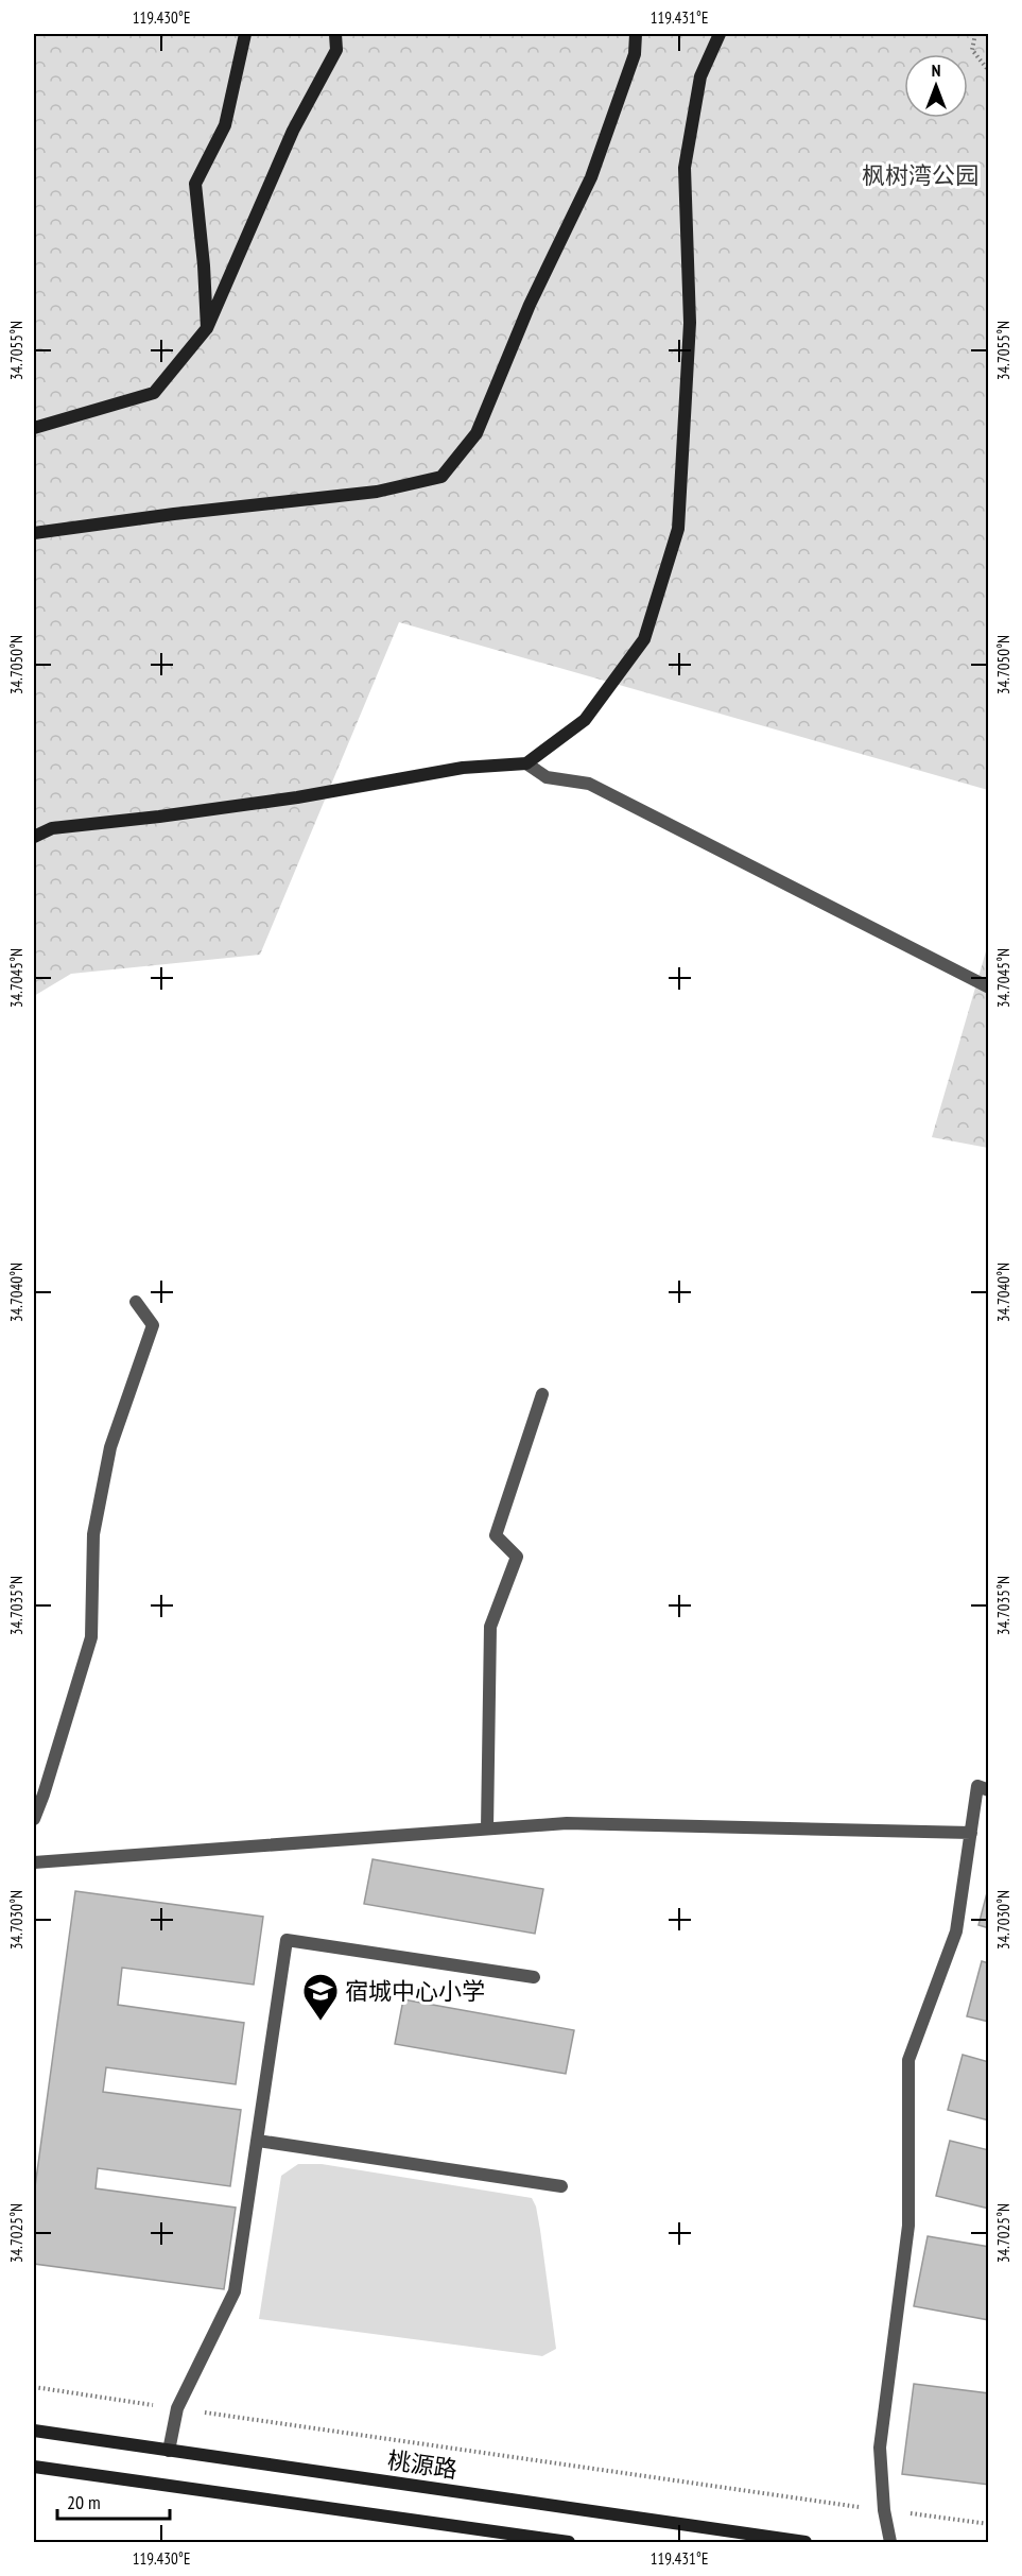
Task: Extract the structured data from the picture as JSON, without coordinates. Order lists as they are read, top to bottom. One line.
{"streets":{"street":["桃源路"]},"parks":["枫树湾公园"],"places":{"school or university":["宿城中心小学"]},"scale_bar":"20 m","north":"top","coordinates":["119.430°E","119.431°E","34.7055°N","34.7050°N","34.7045°N","34.7040°N","34.7035°N","34.7030°N","34.7025°N"]}
